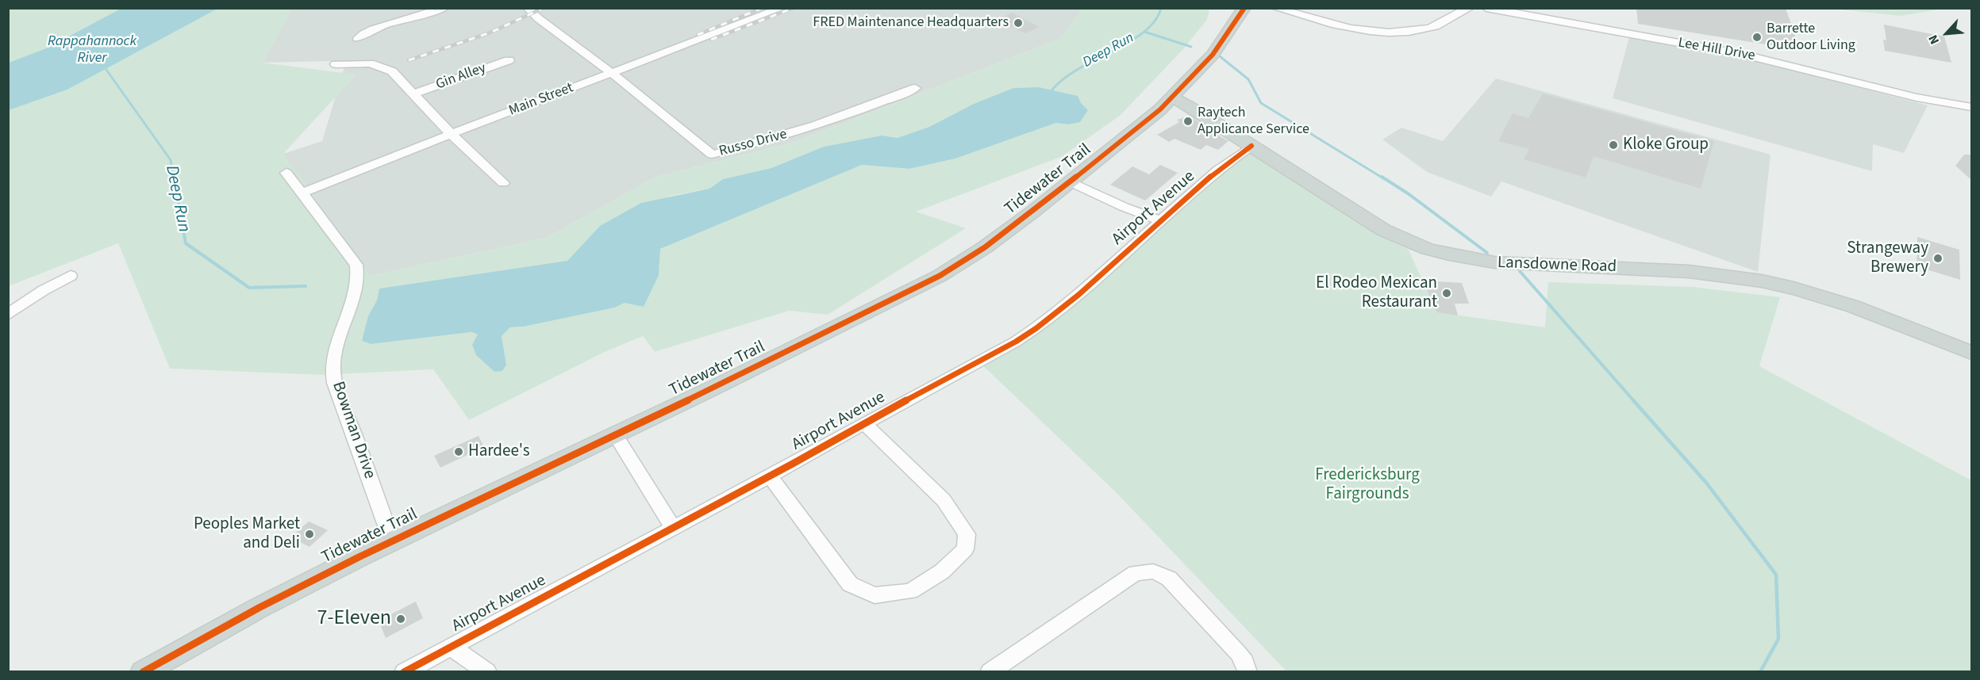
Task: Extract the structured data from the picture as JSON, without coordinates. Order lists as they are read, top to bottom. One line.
{"streets":{"main road":["Tidewater Trail","Lansdowne Road"],"street":["Lee Hill Drive","Gin Alley","Main Street","Russo Drive","Airport Avenue","Bowman Drive"]},"crossings":[["Main Street","Russo Drive"],["Main Street","Bowman Drive"],["Tidewater Trail","Lansdowne Road"],["Tidewater Trail","Bowman Drive"],["Airport Avenue","Lansdowne Road"]],"water":["Rappahannock River","Deep Run"],"parks":["Fredericksburg Fairgrounds"],"places":["FRED Maintenance Headquarters","Barrette Outdoor Living","Raytech Applicance Service","Kloke Group","Strangeway Brewery","El Rodeo Mexican Restaurant","Hardee's","Peoples Market and Deli","7-Eleven"],"north":"bottom left"}
